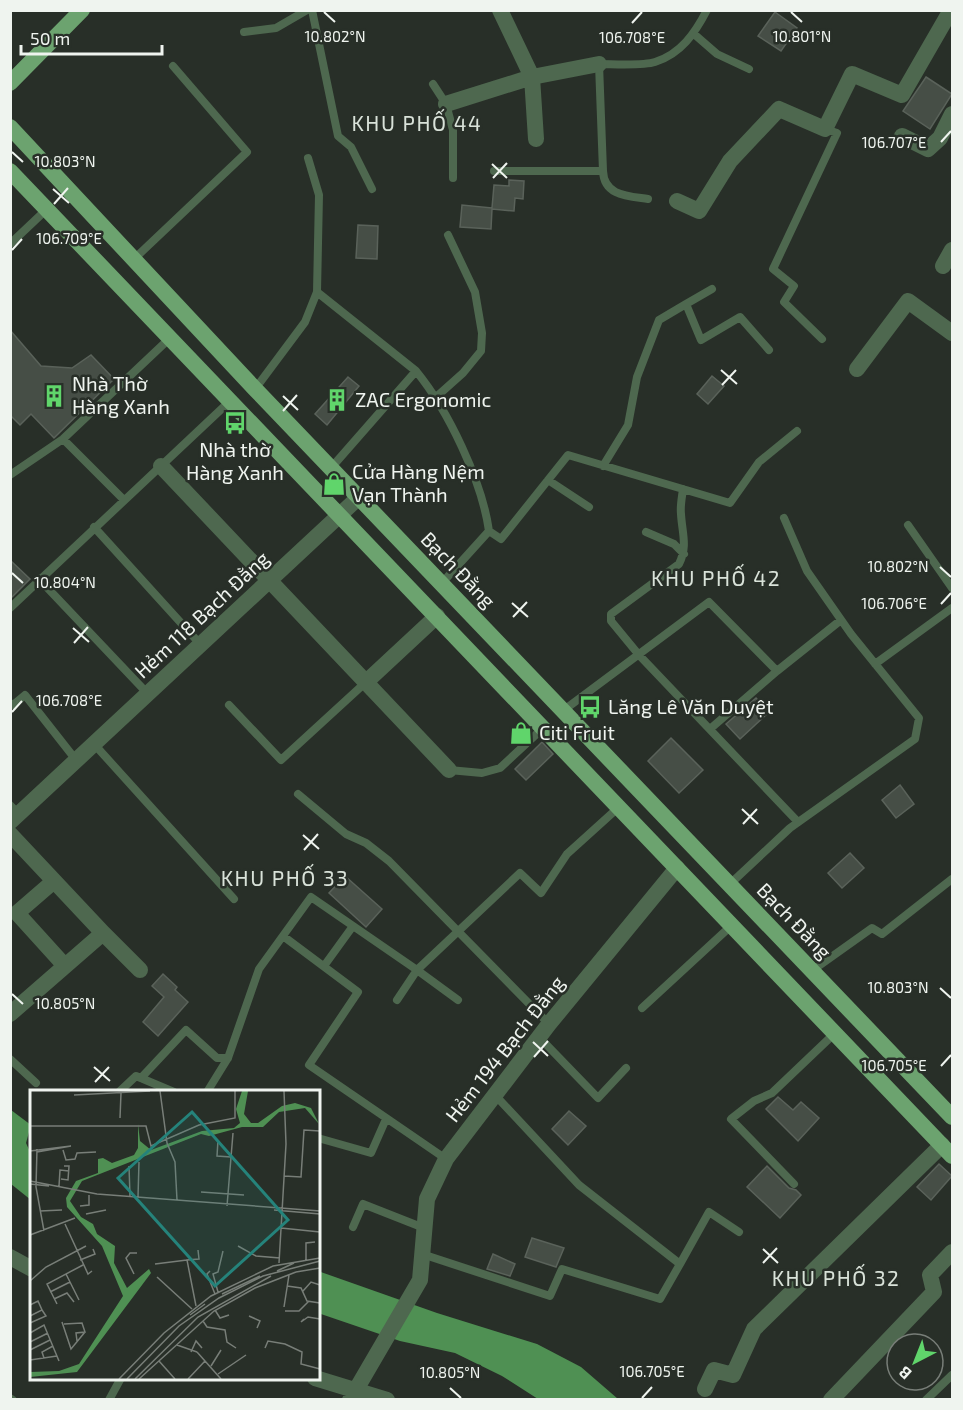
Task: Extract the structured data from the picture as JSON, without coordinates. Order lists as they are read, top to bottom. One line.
{"streets":{"main road":["Bạch Đằng"],"street":["Hẻm 118 Bạch Đằng","Hẻm 194 Bạch Đằng"]},"crossings":[["Bạch Đằng","Hẻm 118 Bạch Đằng"]],"districts":["KHU PHỐ 44","KHU PHỐ 42","KHU PHỐ 33","KHU PHỐ 32"],"places":{"building":["Nhà Thờ Hàng Xanh","ZAC Ergonomic"],"bus stop":["Nhà thờ Hàng Xanh","Lăng Lê Văn Duyệt"],"shop":["Cửa Hàng Nệm Vạn Thành","Citi Fruit"]},"scale_bar":"50 m","north":"bottom left","coordinates":["10.802°N","10.801°N","106.708°E","106.707°E","10.803°N","106.709°E","10.804°N","106.706°E","10.805°N","106.705°E"]}
